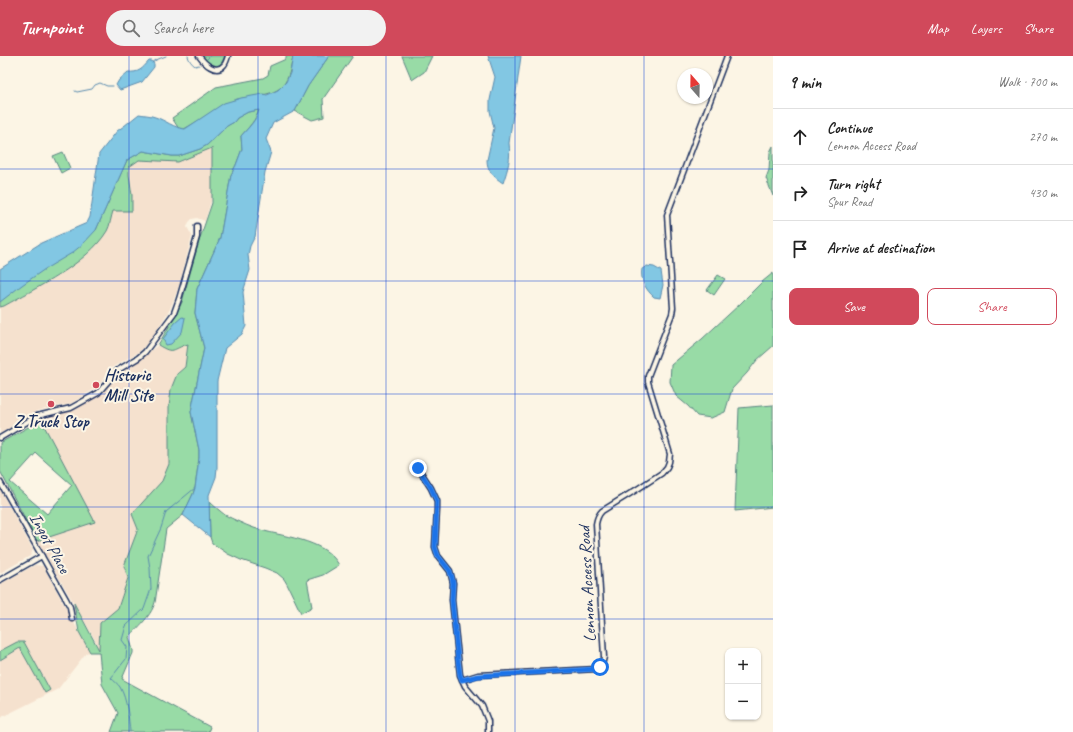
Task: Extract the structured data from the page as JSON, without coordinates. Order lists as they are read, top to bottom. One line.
{"streets":{"street":["Ingot Place","Lennon Access Road"]},"places":["Historic Mill Site","Z Truck Stop"],"north":"top","page":{"header":"Turnpoint","search":"Search here","nav":["Map","Layers","Share"],"heading":["9 min","Walk · 700 m"],"list":[["Continue","Lennon Access Road","270 m"],["Turn right","Spur Road","430 m"],"Arrive at destination"],"buttons":["Save","Share"],"map_buttons":["+","−"]}}
